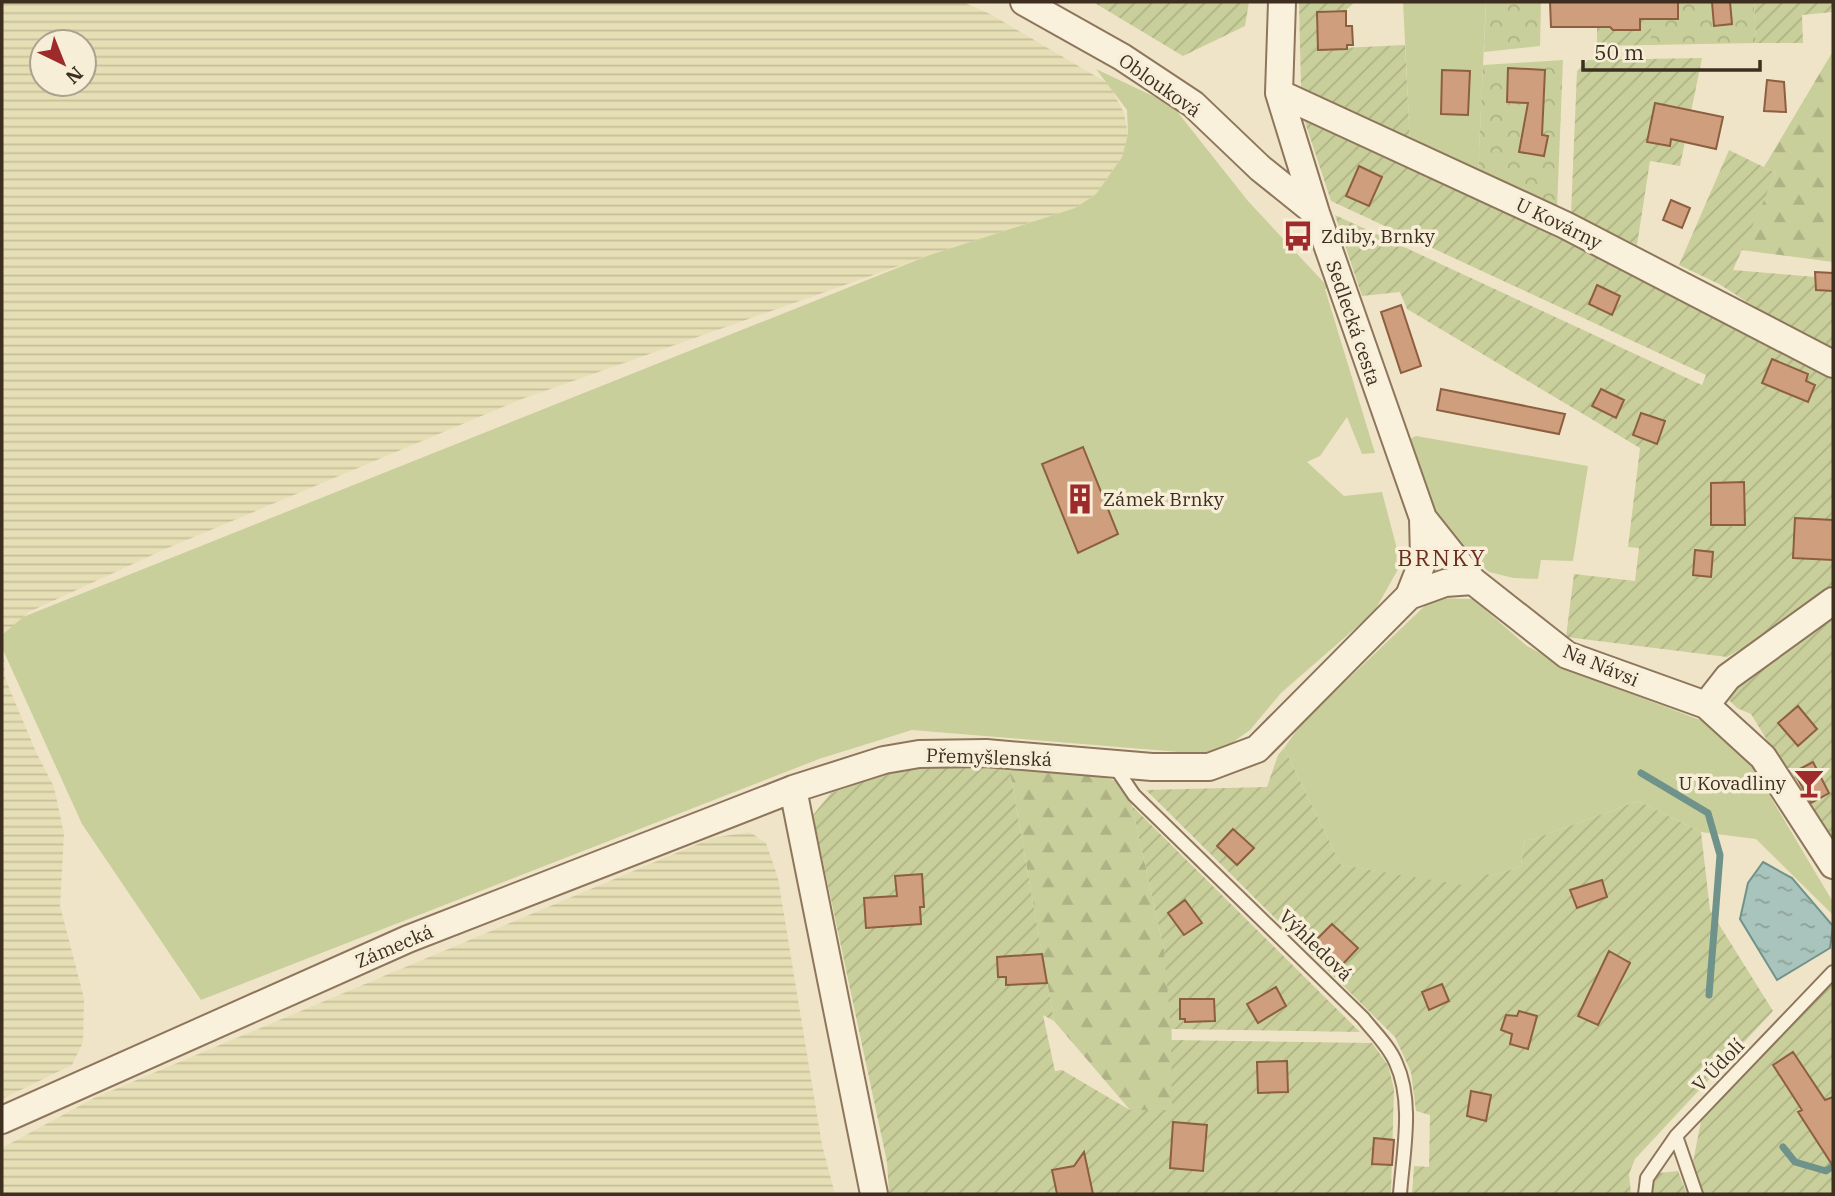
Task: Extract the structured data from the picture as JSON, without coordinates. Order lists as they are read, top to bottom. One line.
{"streets":{"street":["Oblouková","U Kovárny","Sedlecká cesta","Na Návsi","Přemyšlenská","Zámecká"],"lane":["Výhledová","V Údolí"]},"crossings":[["Oblouková","Sedlecká cesta"],["U Kovárny","Sedlecká cesta"],["Sedlecká cesta","Na Návsi"],["Přemyšlenská","Výhledová"],["Přemyšlenská","Zámecká"]],"districts":["BRNKY"],"places":{"bus stop":["Zdiby, Brnky"],"building":["Zámek Brnky"],"bar":["U Kovadliny"]},"scale_bar":"50 m","north":"bottom right"}
